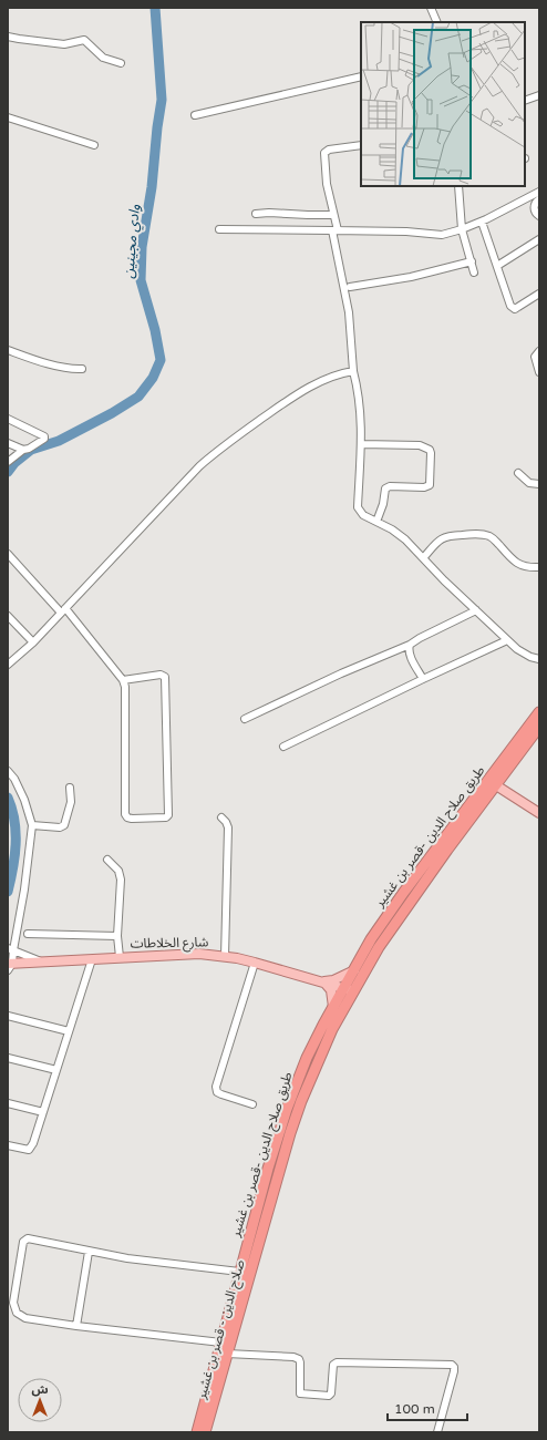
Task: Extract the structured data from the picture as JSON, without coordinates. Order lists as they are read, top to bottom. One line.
{"streets":{"highway":["طريق صلاح الدين -قصر بن غشير","صلاح الدين - قصر بن غشير"],"main road":["شارع الخلاطات"]},"crossings":[["طريق صلاح الدين -قصر بن غشير","شارع الخلاطات"],["طريق صلاح الدين -قصر بن غشير","صلاح الدين - قصر بن غشير"],["شارع الخلاطات","صلاح الدين - قصر بن غشير"]],"water":["وادي مجينين"],"scale_bar":"100 m","north":"top"}
